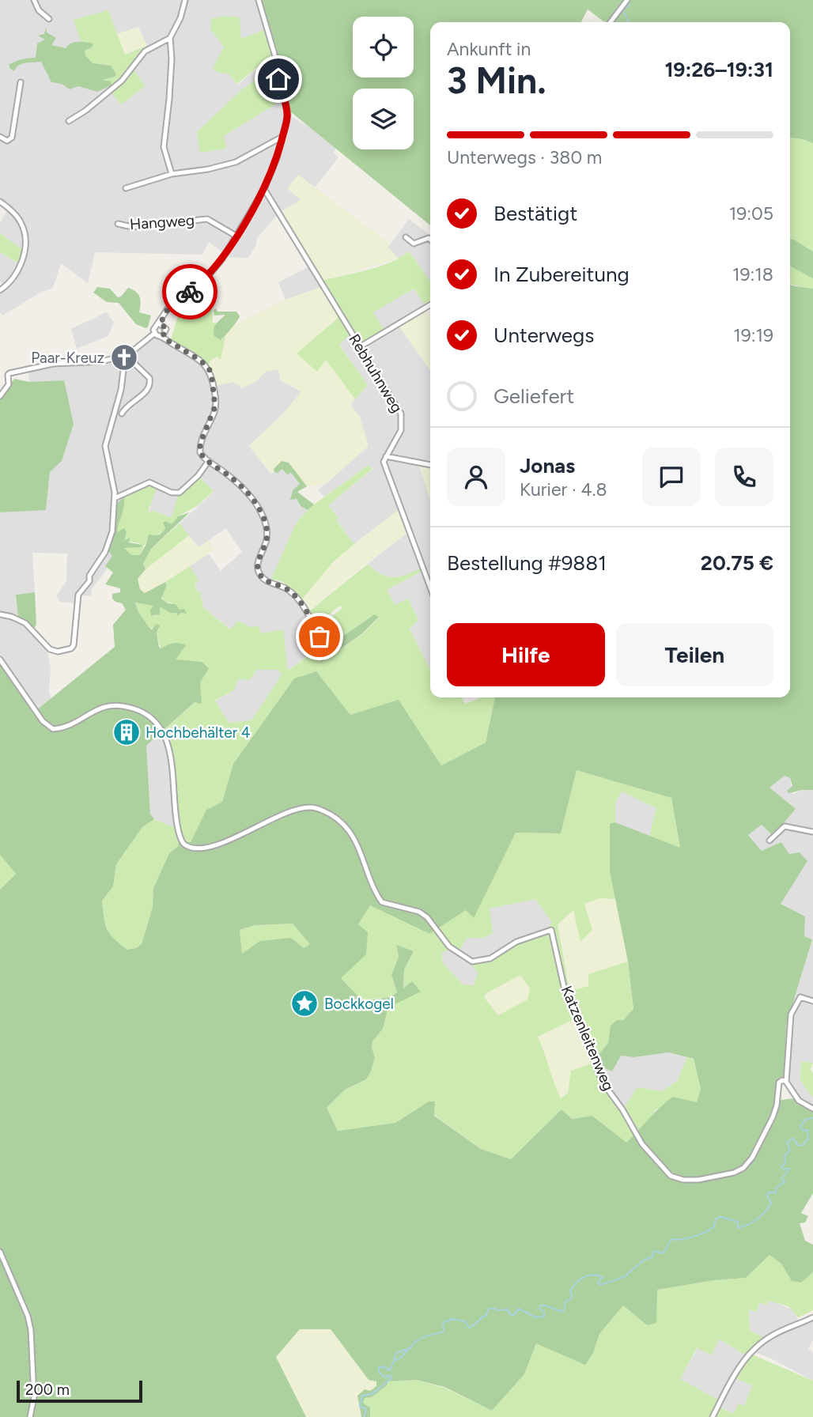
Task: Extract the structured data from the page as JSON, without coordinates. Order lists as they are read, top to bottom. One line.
{"streets":{"street":["Hangweg","Rebhuhnweg","Katzenleitenweg"]},"places":{"church":["Paar-Kreuz"],"building":["Hochbehälter 4"],"place":["Bockkogel"]},"scale_bar":"200 m","page":{"heading":["3 Min.","Ankunft in","19:26–19:31"],"panel":["Jonas","Kurier · 4.8","Bestellung #9881","20.75 €"],"bar":"Unterwegs · 380 m","list":[["Bestätigt","19:05"],["In Zubereitung","19:18"],["Unterwegs","19:19"],"Geliefert"],"buttons":["Hilfe","Teilen"],"scale":"200 m"}}
